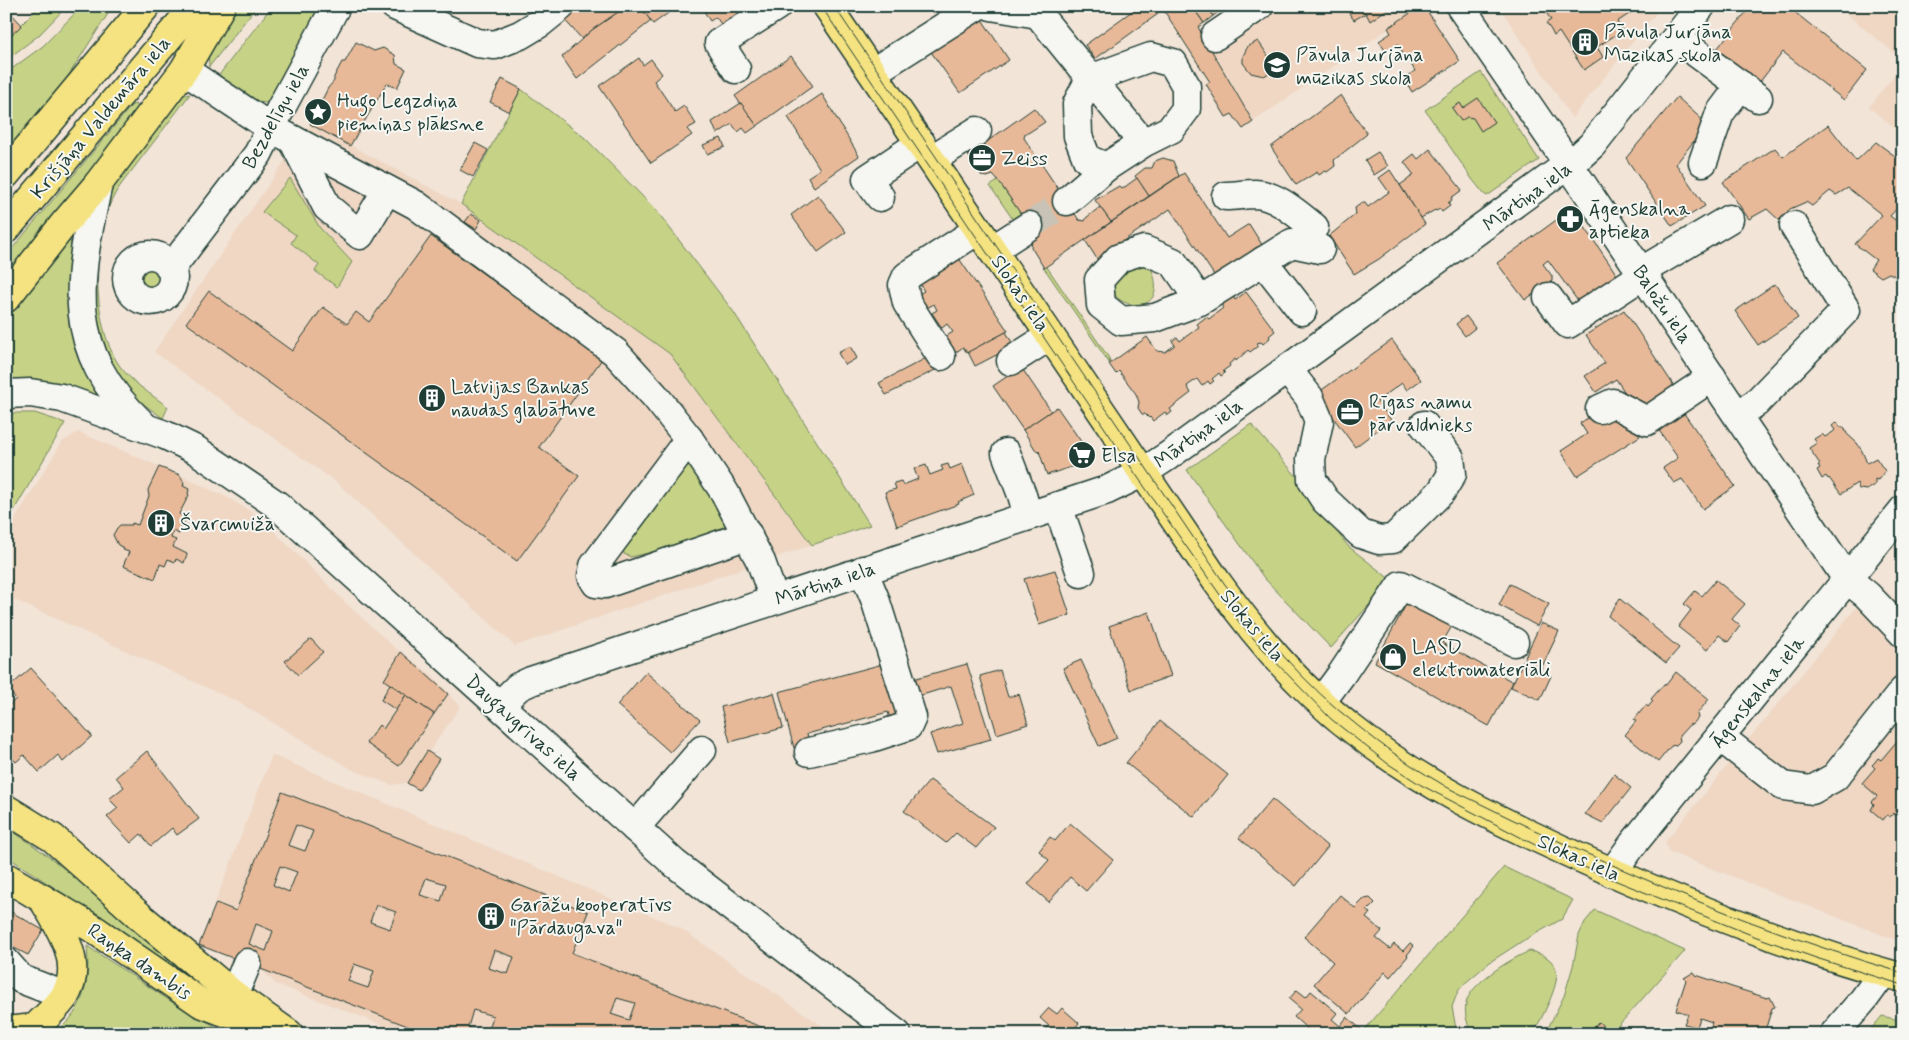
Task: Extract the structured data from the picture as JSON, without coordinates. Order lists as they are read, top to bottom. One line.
{"streets":{"main road":["Krišjāņa Valdemāra iela","Slokas iela","Raņķa dambis"],"street":["Bezdelīgu iela","Mārtiņa iela","Baložu iela","Āgenskalna iela","Daugavgrīvas iela"]},"crossings":[["Mārtiņa iela","Slokas iela"],["Mārtiņa iela","Baložu iela"],["Mārtiņa iela","Daugavgrīvas iela"],["Slokas iela","Āgenskalna iela"],["Baložu iela","Āgenskalna iela"]],"places":{"building":["Pāvula Jurjāna Mūzikas skola","Latvijas Bankas naudas glabātuve","Švarcmuiža","Garāžu kooperatīvs \"Pārdaugava\""],"school or university":["Pāvula Jurjāna mūzikas skola"],"place":["Hugo Legzdiņa piemiņas plāksne"],"office":["Zeiss","Rīgas namu pārvaldnieks"],"pharmacy":["Āgenskalna aptieka"],"supermarket":["Elsa"],"shop":["LASD elektromateriāli"]}}
